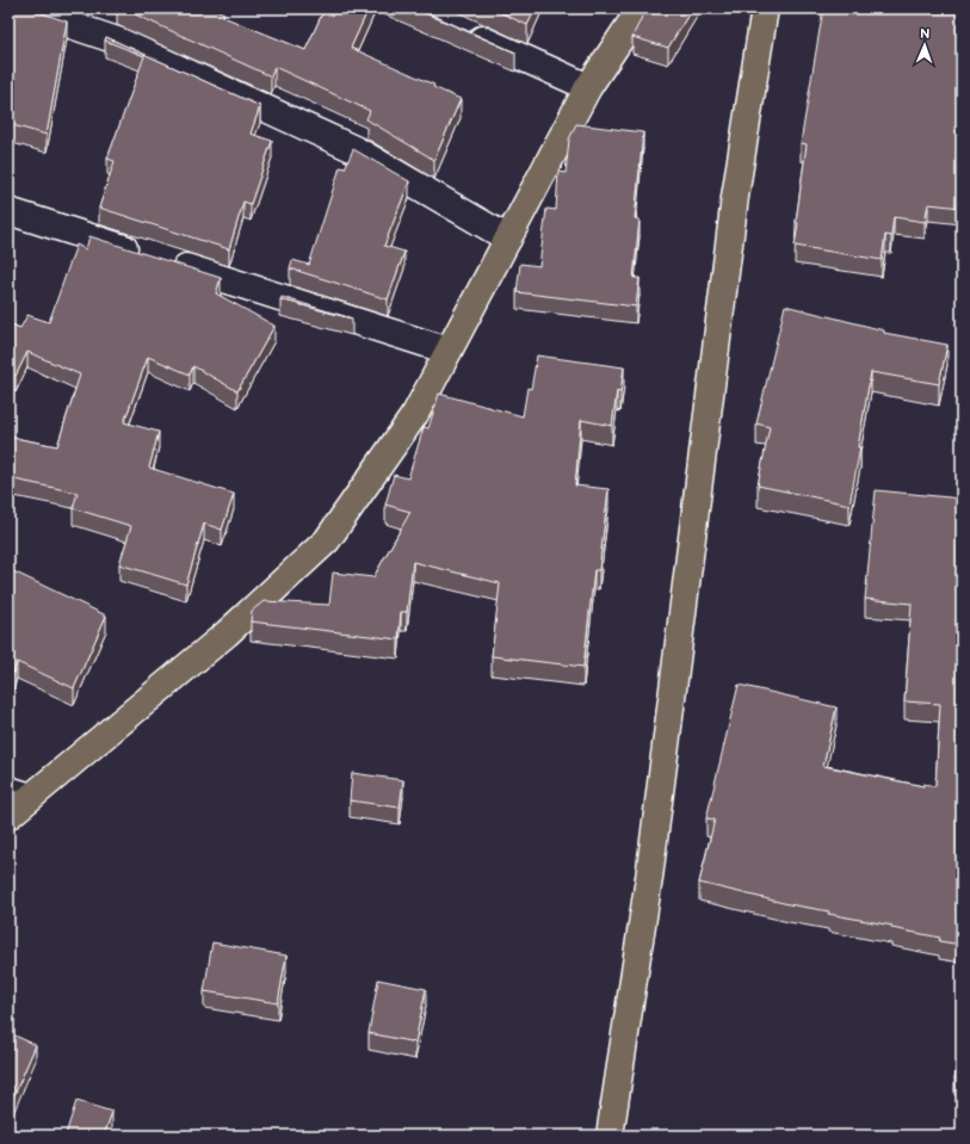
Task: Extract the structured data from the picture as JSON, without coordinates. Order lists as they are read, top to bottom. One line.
{"north":"top"}
